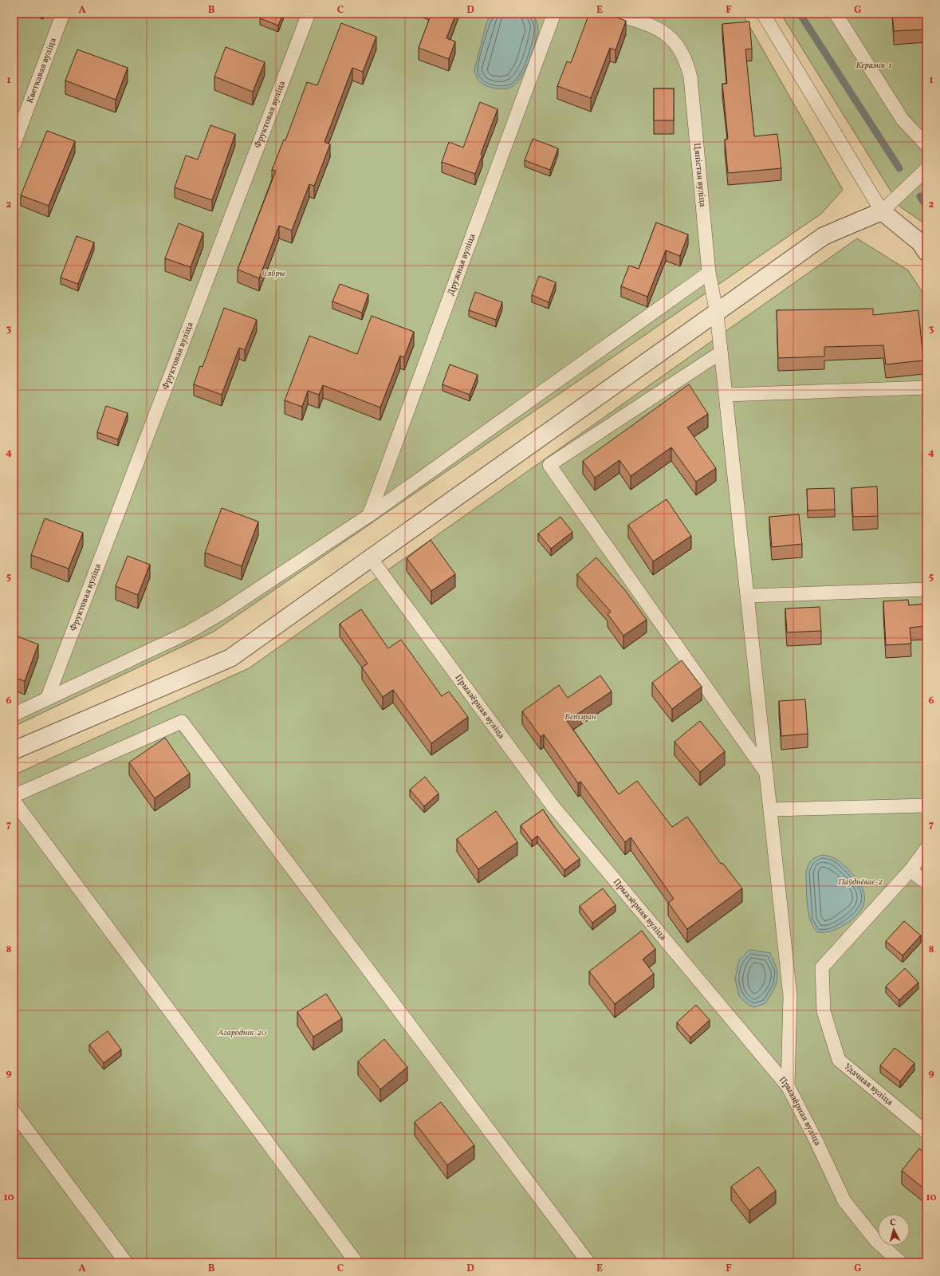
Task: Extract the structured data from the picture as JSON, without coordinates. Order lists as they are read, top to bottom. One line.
{"streets":{"lane":["Кветкавая вуліца","Фруктовая вуліца","Цяністая вуліца","Дружная вуліца","Прыазёрная вуліца","Удачная вуліца"]},"crossings":[["Цяністая вуліца","Прыазёрная вуліца"]],"parks":["Керамік-1","Сябры","Ветэран","Паўднёвае-2","Агароднік-20"],"north":"top","grid":{"columns":["A","B","C","D","E","F","G"],"rows":["1","2","3","4","5","6","7","8","9","10"]}}
